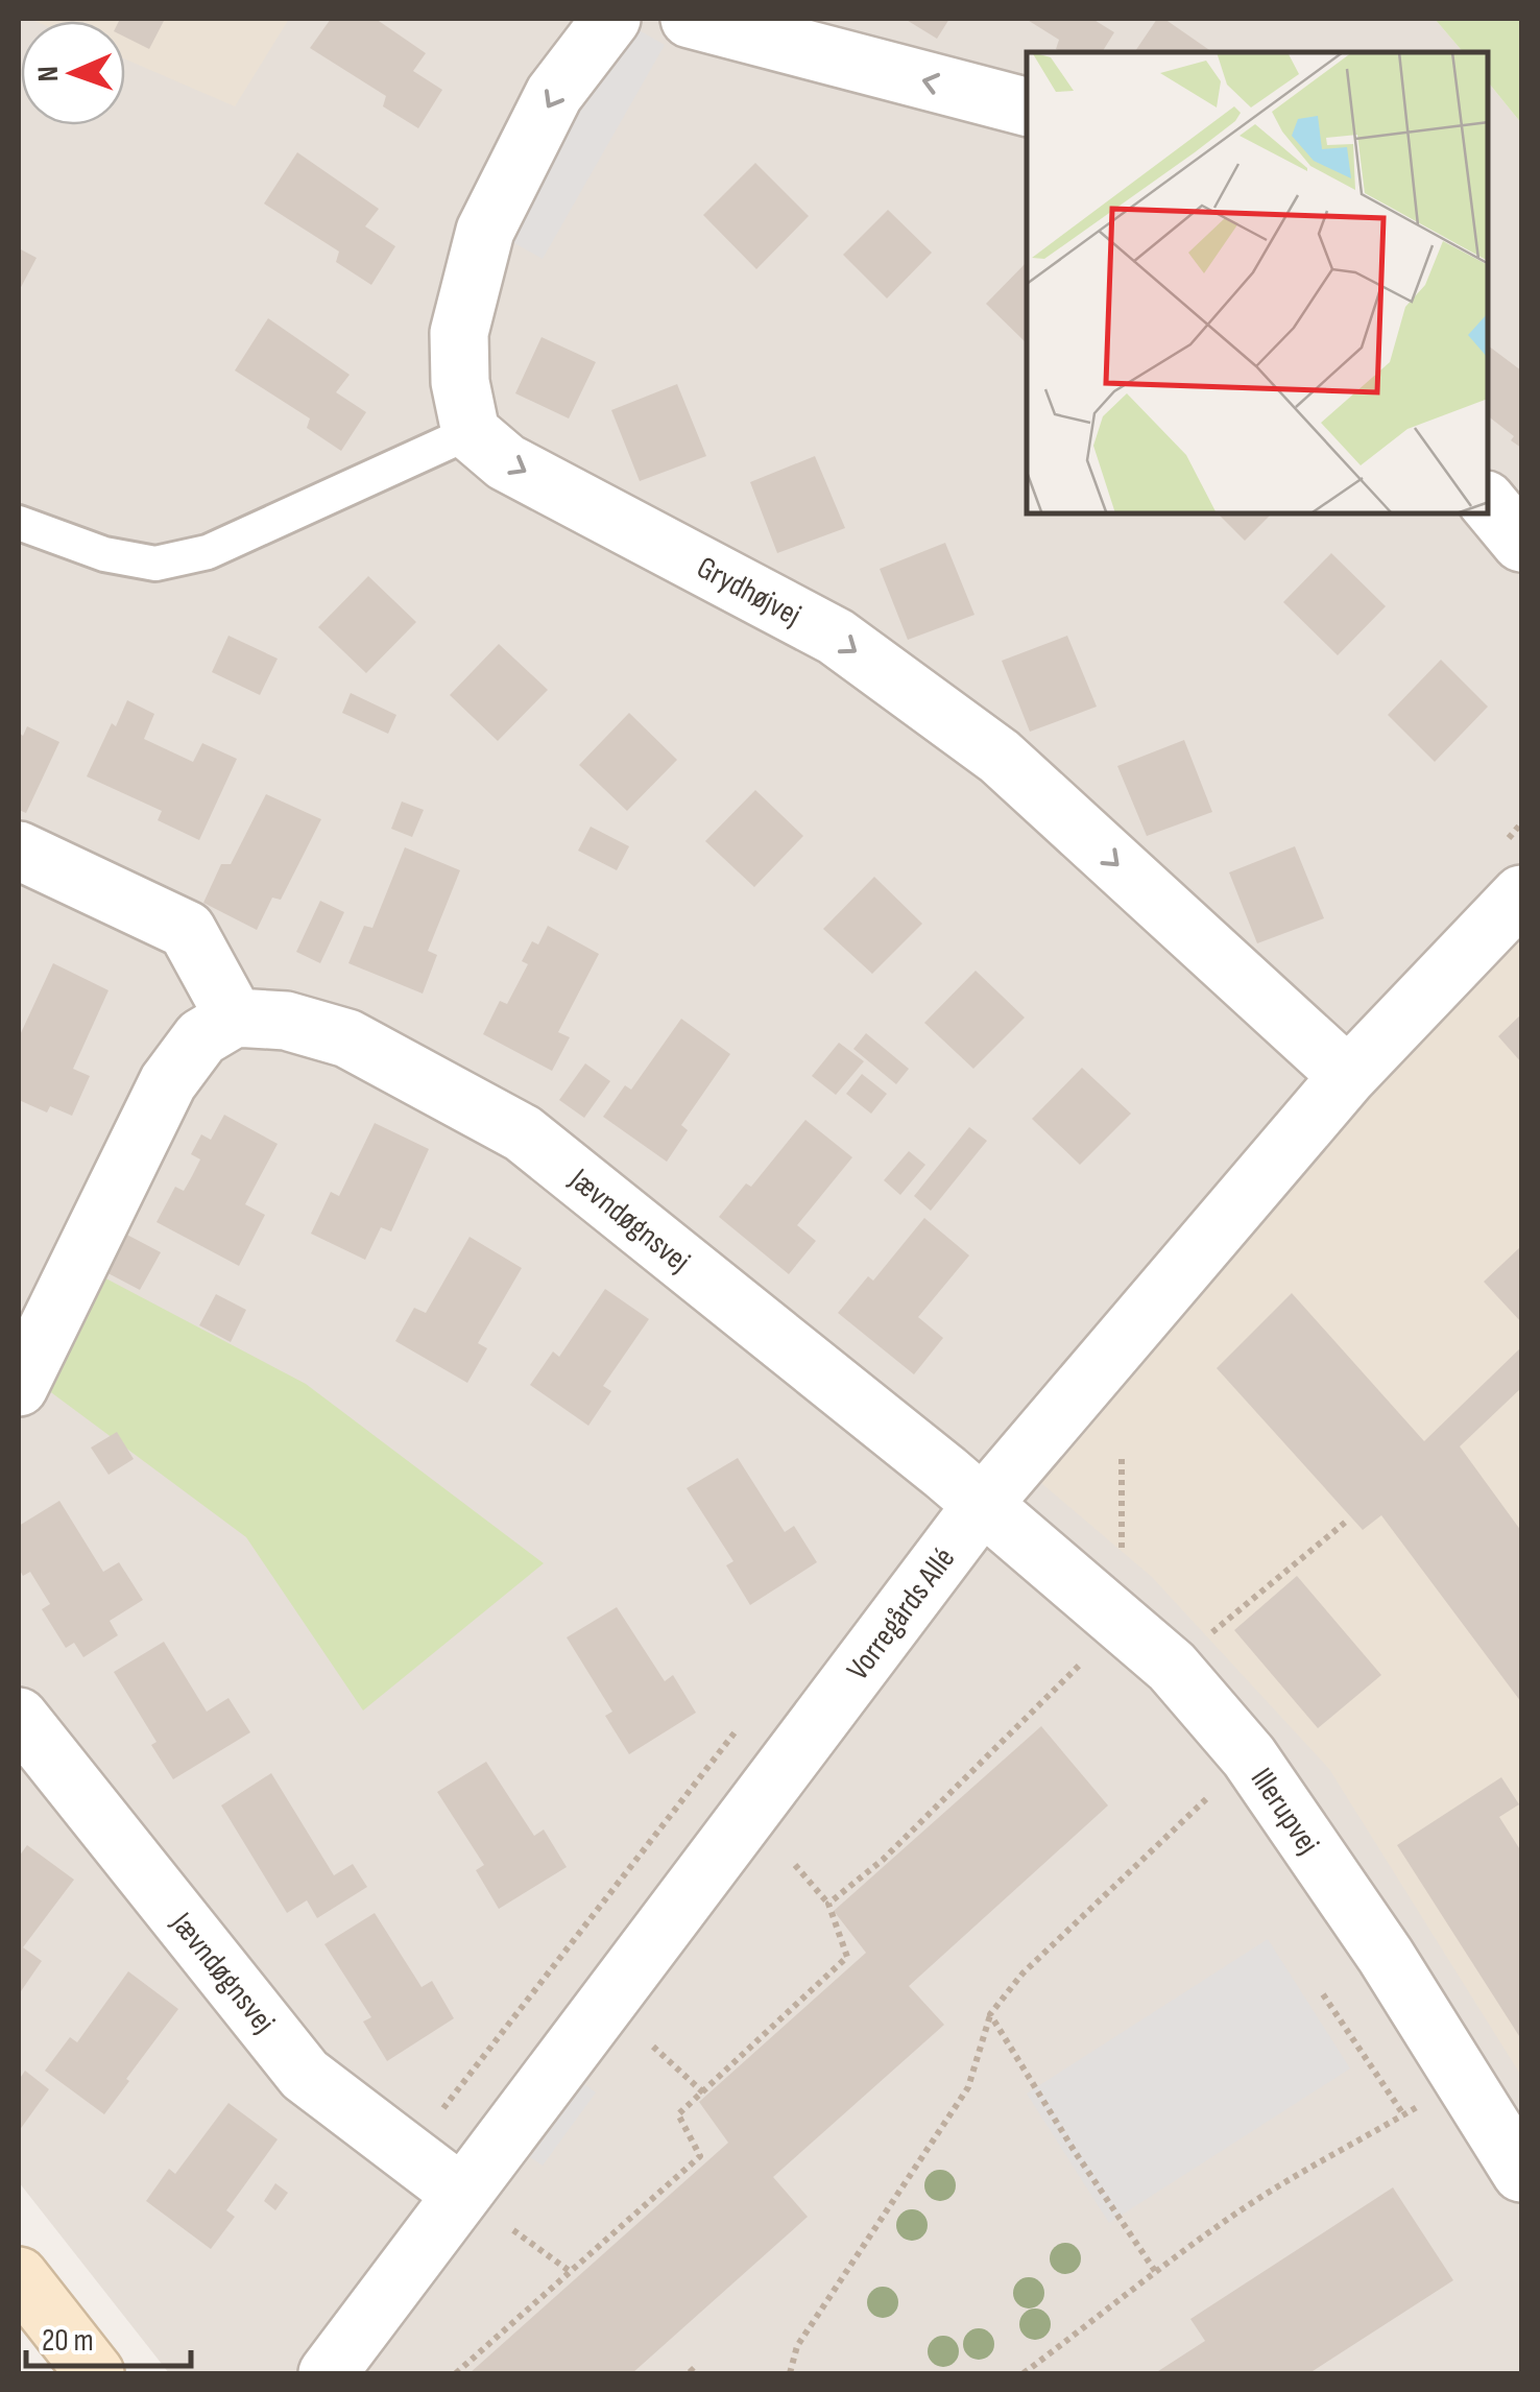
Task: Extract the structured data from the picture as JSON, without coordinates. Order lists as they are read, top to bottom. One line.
{"streets":{"street":["Grydhøjvej","Jævndøgnsvej","Vorregårds Allé","Illerupvej"]},"crossings":[["Grydhøjvej","Vorregårds Allé"],["Jævndøgnsvej","Vorregårds Allé"],["Jævndøgnsvej","Illerupvej"],["Vorregårds Allé","Illerupvej"]],"one_way":["Grydhøjvej"],"scale_bar":"20 m","north":"left"}
